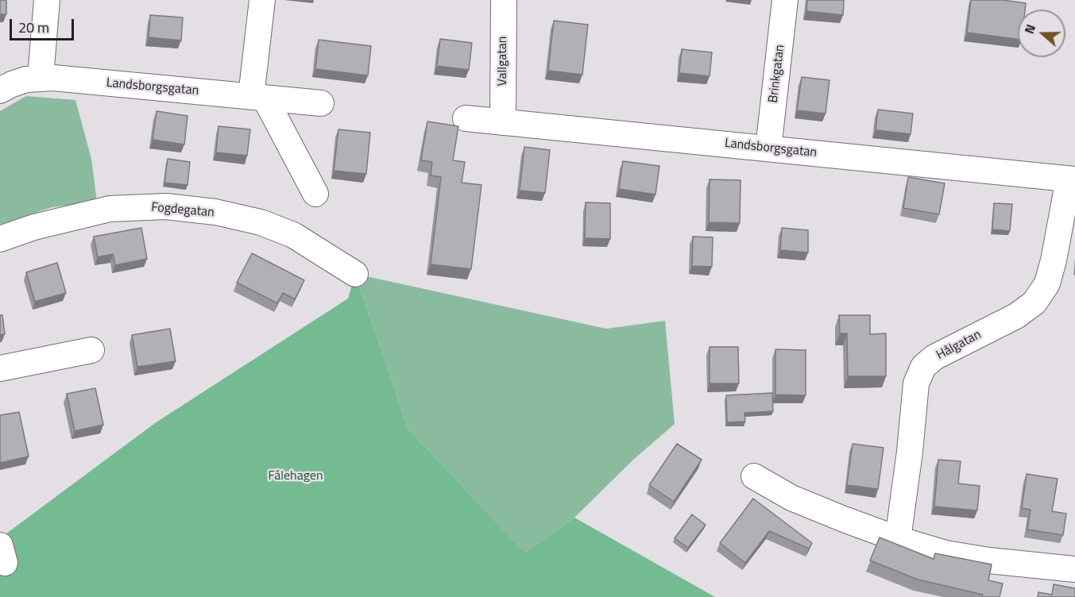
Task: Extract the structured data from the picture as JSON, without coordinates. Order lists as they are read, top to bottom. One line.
{"streets":{"street":["Vallgatan","Brinkgatan","Landsborgsgatan","Fogdegatan","Hålgatan"]},"crossings":[["Vallgatan","Landsborgsgatan"],["Brinkgatan","Landsborgsgatan"],["Landsborgsgatan","Hålgatan"]],"parks":["Fålehagen"],"scale_bar":"20 m","north":"left"}
